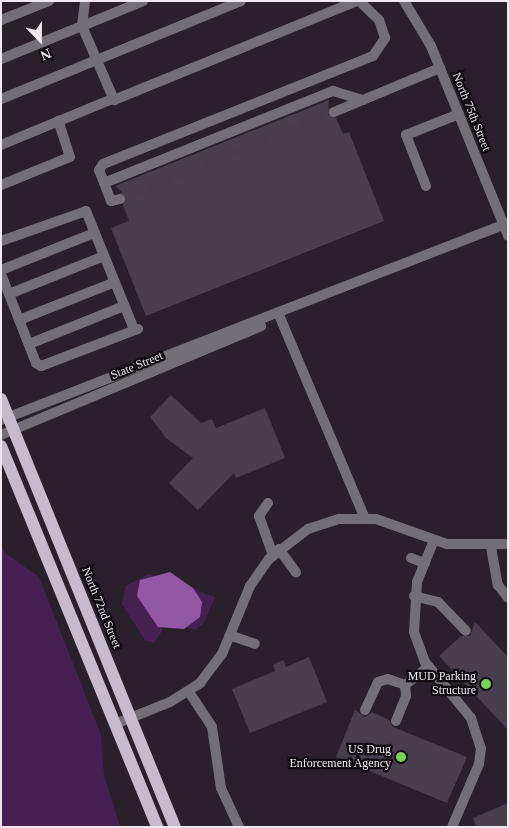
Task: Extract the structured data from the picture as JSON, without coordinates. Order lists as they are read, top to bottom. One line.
{"streets":{"main road":["North 72nd Street"],"street":["North 75th Street","State Street"]},"crossings":[["North 75th Street","State Street"],["State Street","North 72nd Street"]],"places":["MUD Parking Structure","US Drug Enforcement Agency"],"north":"bottom"}
